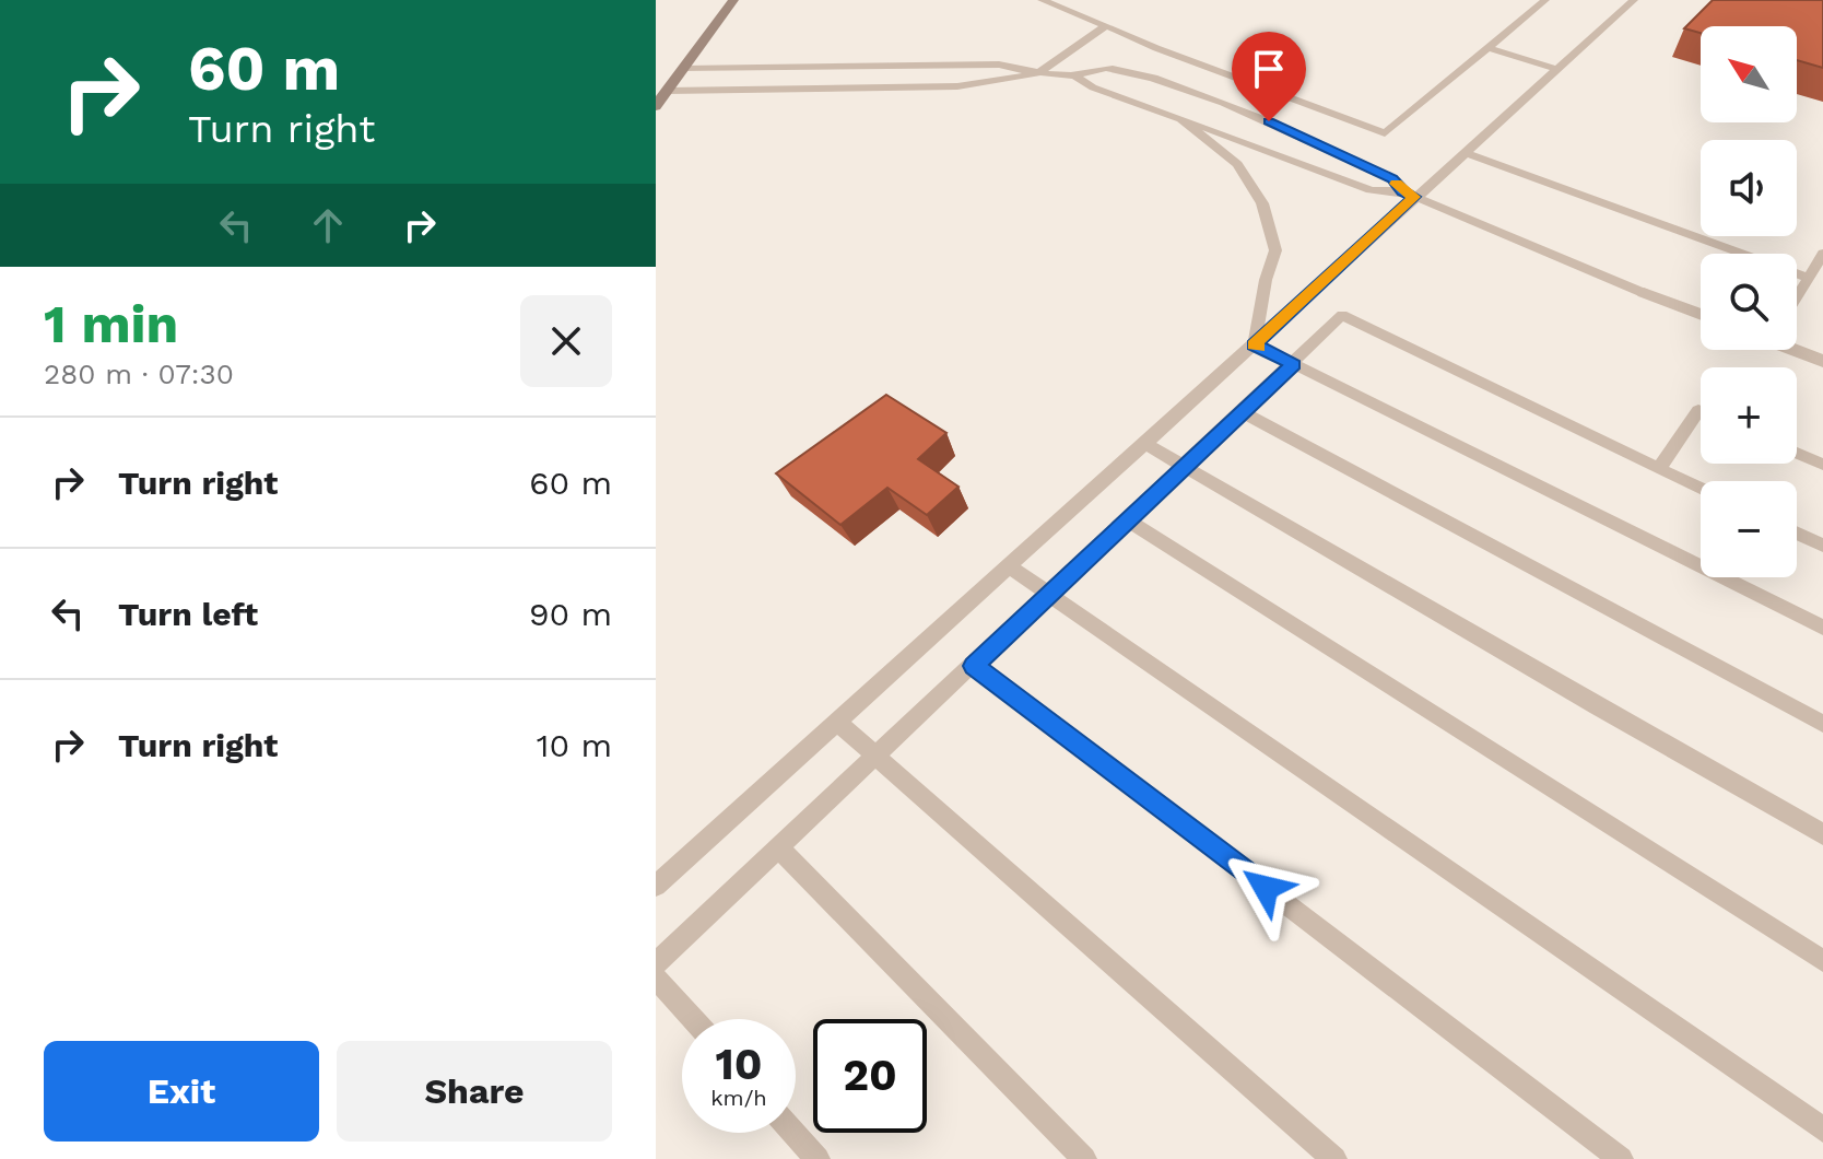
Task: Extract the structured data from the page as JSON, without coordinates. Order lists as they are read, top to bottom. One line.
{"north":"top left","page":{"turn":["60 m","Turn right"],"map_buttons":["+","−"],"heading":["1 min","280 m · 07:30"],"list":[{"name":"Turn right","value":"60 m"},{"name":"Turn left","value":"90 m"},{"name":"Turn right","value":"10 m"}],"speed":"10 km/h","limit":"20","buttons":["Exit","Share"]}}
